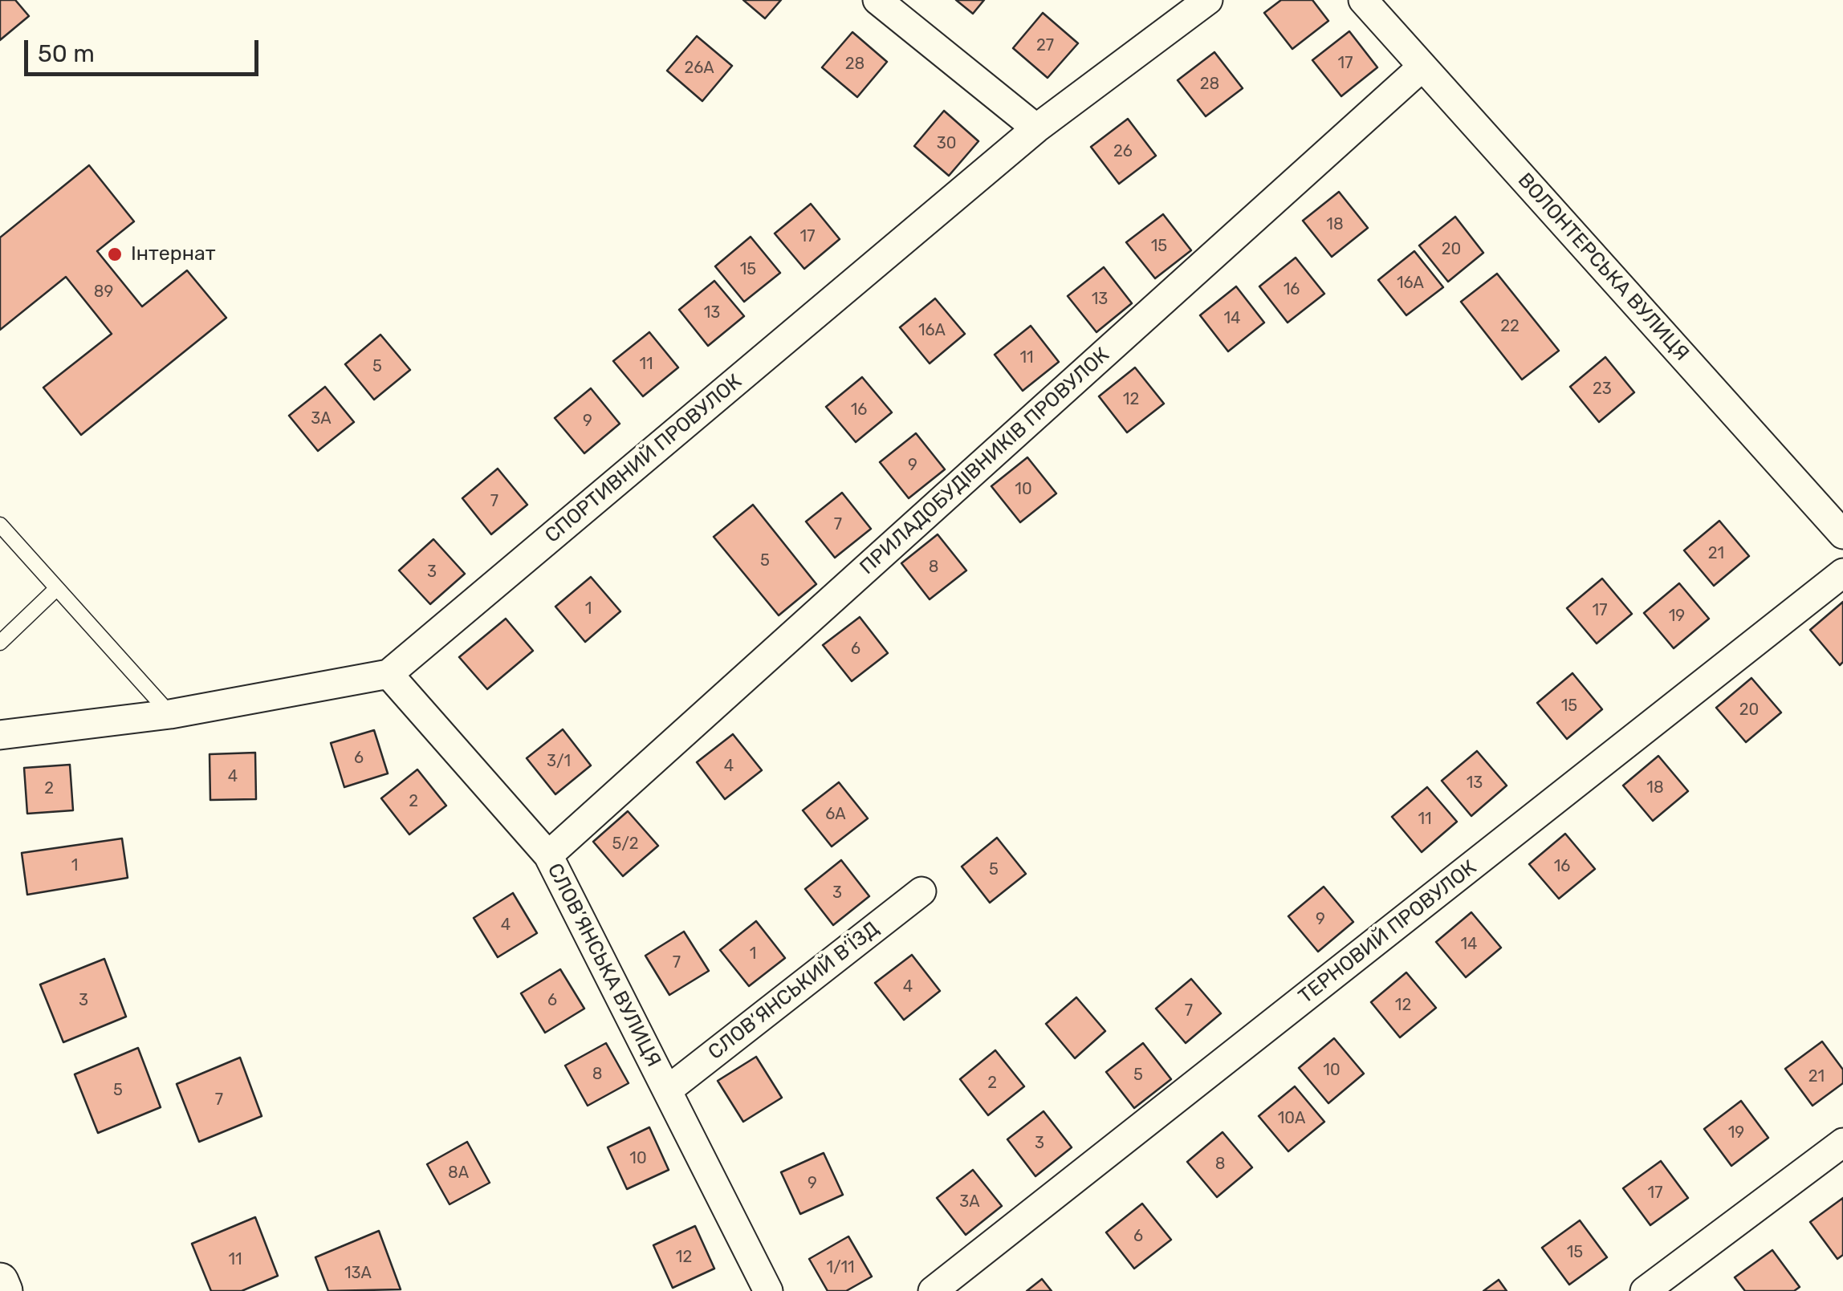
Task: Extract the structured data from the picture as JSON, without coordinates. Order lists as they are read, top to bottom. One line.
{"streets":{"street":["ВОЛОНТЕРСЬКА ВУЛИЦЯ","СПОРТИВНИЙ ПРОВУЛОК","ПРИЛАДОБУДІВНИКІВ ПРОВУЛОК","ТЕРНОВИЙ ПРОВУЛОК","СЛОВ’ЯНСЬКА ВУЛИЦЯ","СЛОВ’ЯНСЬКИЙ В’ЇЗД"]},"crossings":[["ВОЛОНТЕРСЬКА ВУЛИЦЯ","ПРИЛАДОБУДІВНИКІВ ПРОВУЛОК"],["СПОРТИВНИЙ ПРОВУЛОК","СЛОВ’ЯНСЬКА ВУЛИЦЯ"],["ПРИЛАДОБУДІВНИКІВ ПРОВУЛОК","СЛОВ’ЯНСЬКА ВУЛИЦЯ"],["СЛОВ’ЯНСЬКА ВУЛИЦЯ","СЛОВ’ЯНСЬКИЙ В’ЇЗД"]],"places":["Інтернат"],"house_numbers":["27","17","28","26А","28","30","26","18","17","15","20","15","16А","16","89","13","13","14","22","16А","11","11","5","23","12","16","3А","9","9","10","7","7","21","5","8","3","1","17","19","6","15","20","6","3/1","4","4","13","18","2","2","6А","11","5/2","1","16","5","3","9","4","14","1","7","4","3","6","12","7","10","8","5","21","2","5","7","10А","19","3","10","8","8А","9","17","3А","6","15","12","11","1/11","13А"],"scale_bar":"50 m"}
